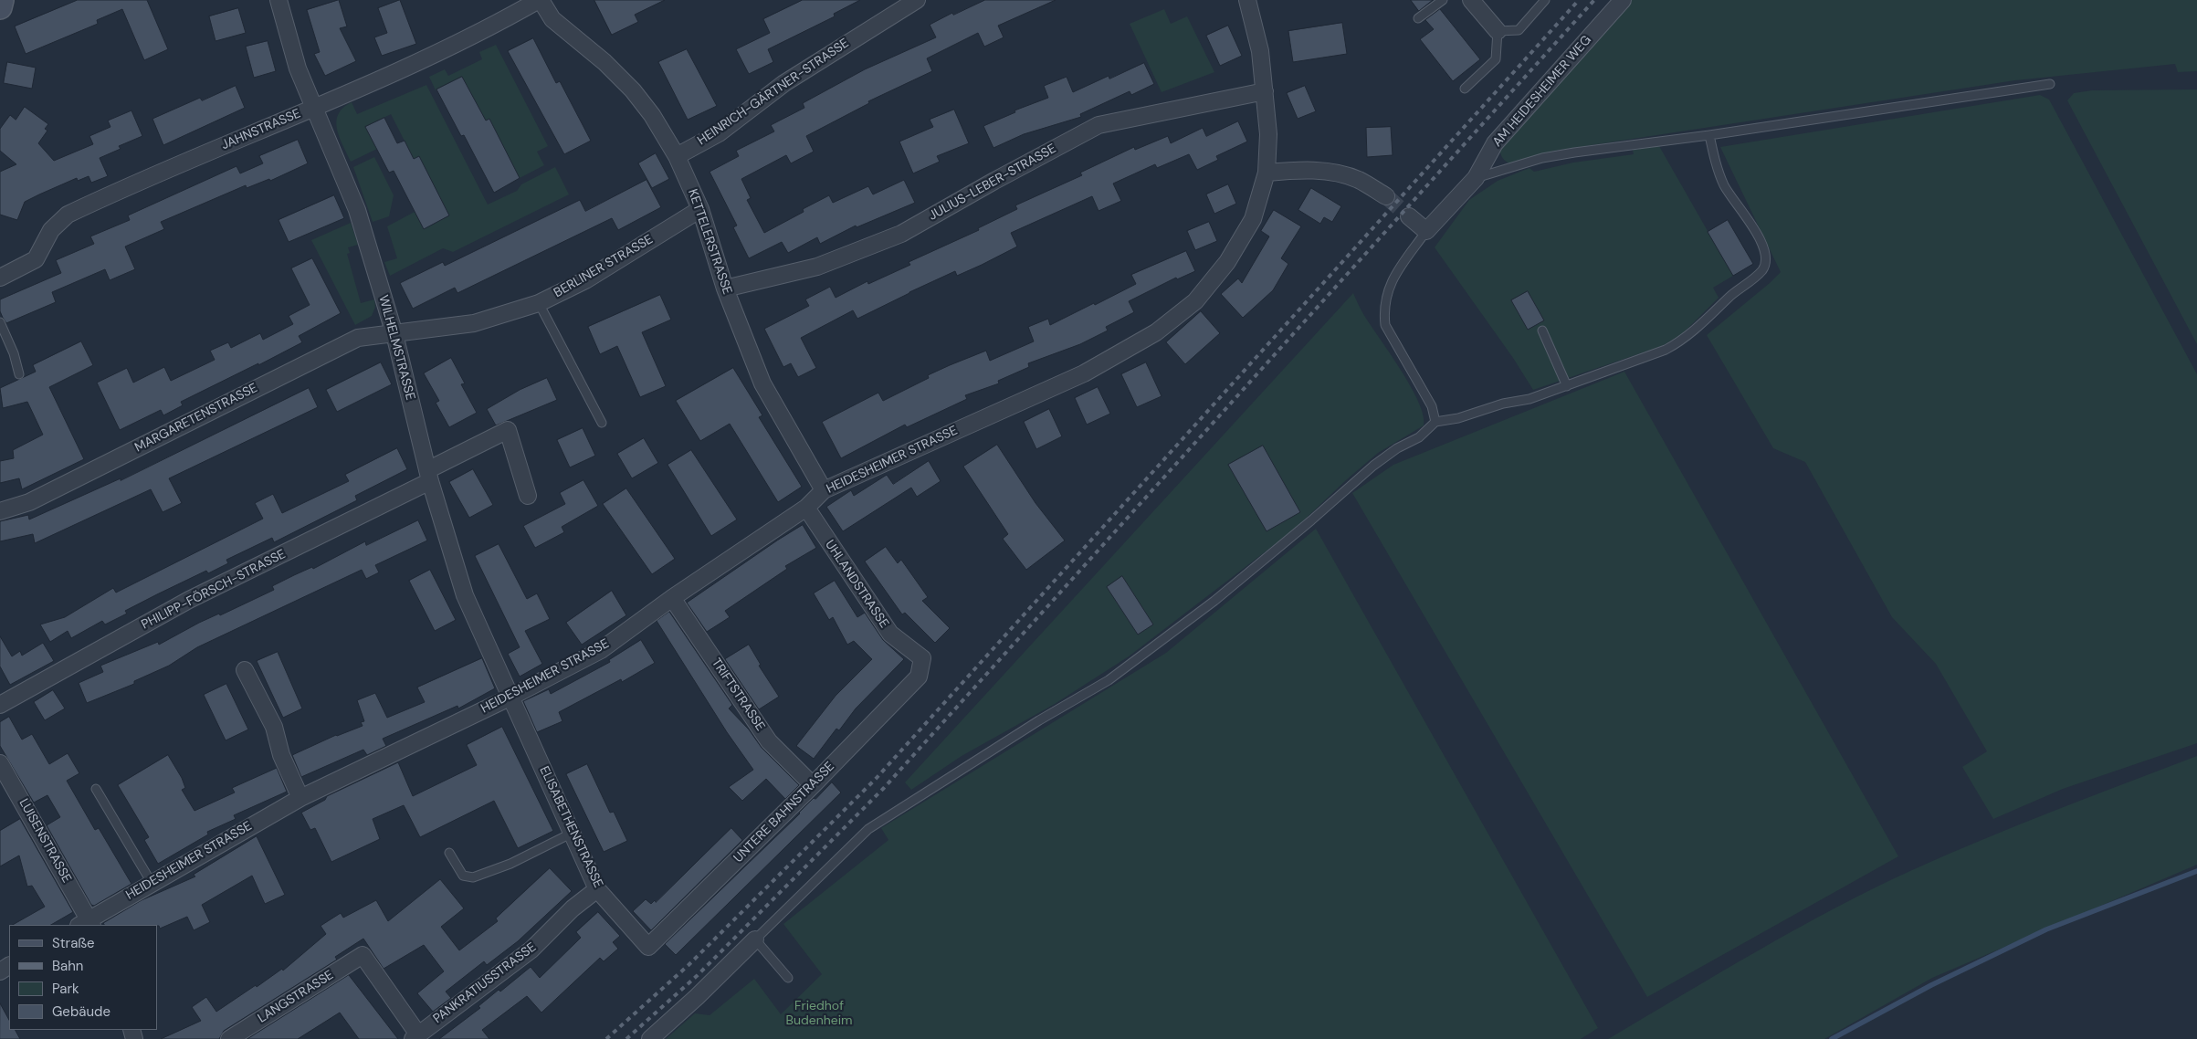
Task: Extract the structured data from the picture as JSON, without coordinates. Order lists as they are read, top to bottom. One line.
{"streets":{"street":["AM HEIDESHEIMER WEG","HEINRICH-GÄRTNER-STRASSE","JAHNSTRASSE","JULIUS-LEBER-STRASSE","KETTELERSTRASSE","BERLINER STRASSE","WILHELMSTRASSE","MARGARETENSTRASSE","HEIDESHEIMER STRASSE","UHLANDSTRASSE","PHILIPP-FÖRSCH-STRASSE","TRIFTSTRASSE","UNTERE BAHNSTRASSE","ELISABETHENSTRASSE","LUISENSTRASSE","PANKRATIUSSTRASSE","LANGSTRASSE"]},"crossings":[["HEINRICH-GÄRTNER-STRASSE","KETTELERSTRASSE"],["JAHNSTRASSE","KETTELERSTRASSE"],["JAHNSTRASSE","WILHELMSTRASSE"],["JULIUS-LEBER-STRASSE","KETTELERSTRASSE"],["JULIUS-LEBER-STRASSE","HEIDESHEIMER STRASSE"],["KETTELERSTRASSE","BERLINER STRASSE"],["KETTELERSTRASSE","HEIDESHEIMER STRASSE"],["BERLINER STRASSE","WILHELMSTRASSE"],["BERLINER STRASSE","MARGARETENSTRASSE"],["WILHELMSTRASSE","MARGARETENSTRASSE"],["WILHELMSTRASSE","HEIDESHEIMER STRASSE"],["WILHELMSTRASSE","PHILIPP-FÖRSCH-STRASSE"],["WILHELMSTRASSE","ELISABETHENSTRASSE"],["HEIDESHEIMER STRASSE","UHLANDSTRASSE"],["HEIDESHEIMER STRASSE","TRIFTSTRASSE"],["HEIDESHEIMER STRASSE","ELISABETHENSTRASSE"],["HEIDESHEIMER STRASSE","LUISENSTRASSE"],["UHLANDSTRASSE","UNTERE BAHNSTRASSE"],["TRIFTSTRASSE","UNTERE BAHNSTRASSE"],["UNTERE BAHNSTRASSE","ELISABETHENSTRASSE"],["ELISABETHENSTRASSE","PANKRATIUSSTRASSE"],["PANKRATIUSSTRASSE","LANGSTRASSE"]],"parks":["Friedhof Budenheim"],"legend":["Straße","Bahn","Park","Gebäude"]}
